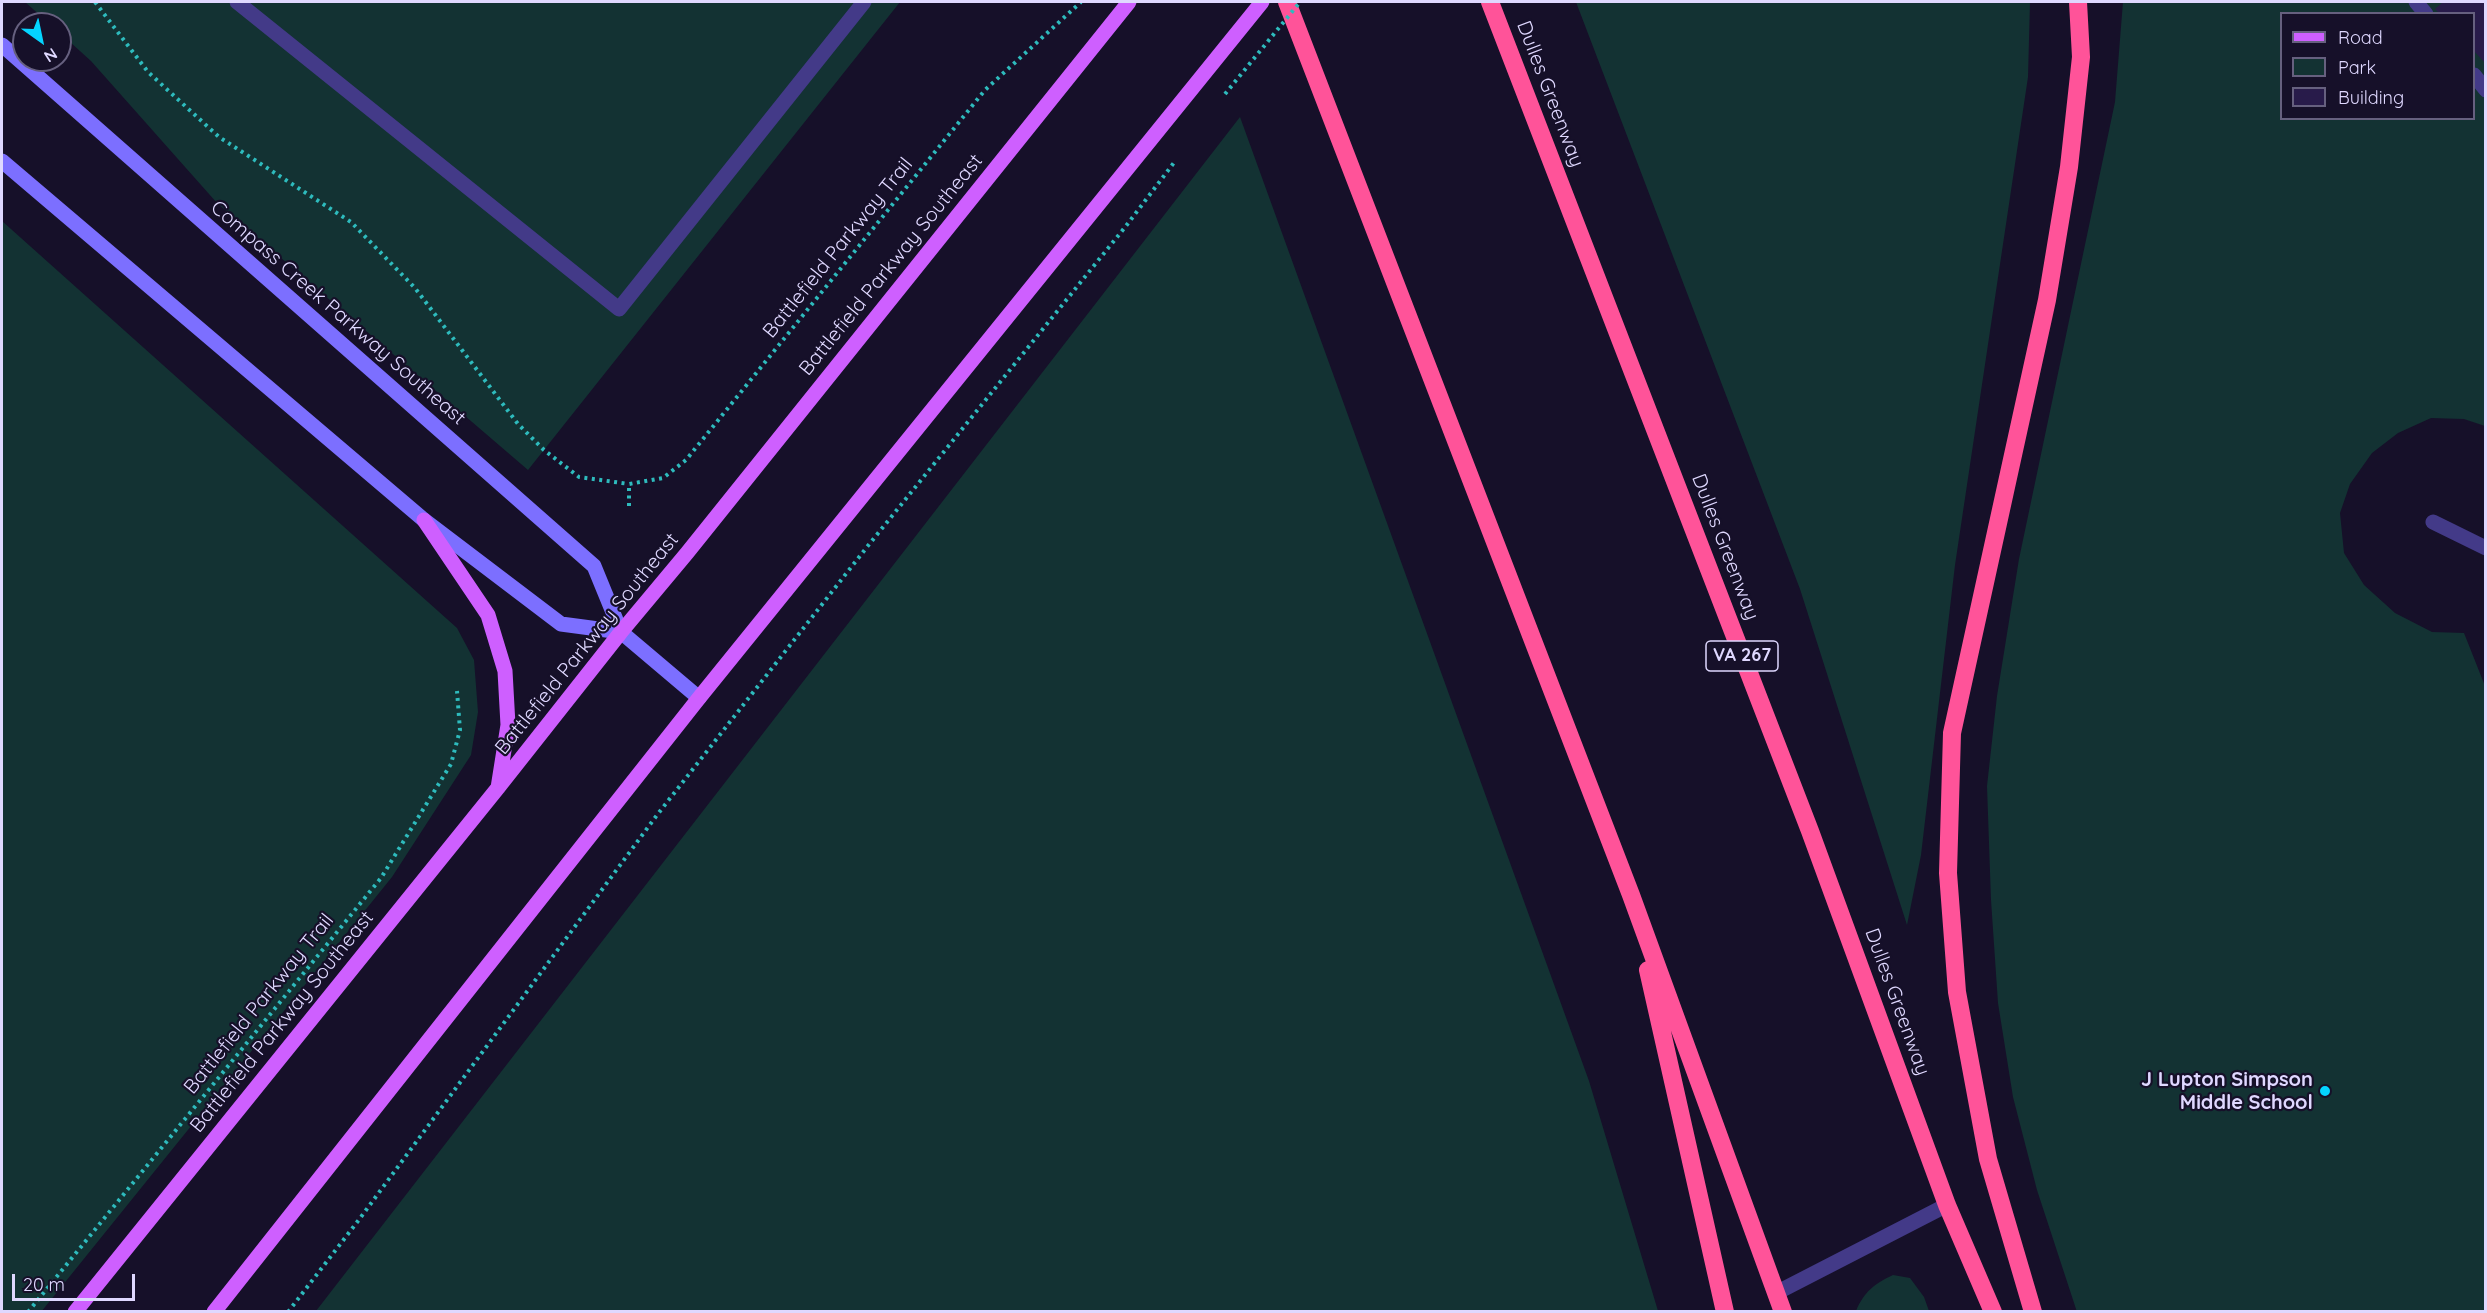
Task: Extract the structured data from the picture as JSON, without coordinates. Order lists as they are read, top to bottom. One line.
{"streets":{"highway":["Dulles Greenway","VA 267"],"main road":["Battlefield Parkway Southeast"],"street":["Compass Creek Parkway Southeast"],"path":["Battlefield Parkway Trail"]},"crossings":[["Battlefield Parkway Southeast","Compass Creek Parkway Southeast"]],"places":["J Lupton Simpson Middle School"],"legend":["Road","Park","Building"],"scale_bar":"20 m","north":"bottom right"}
